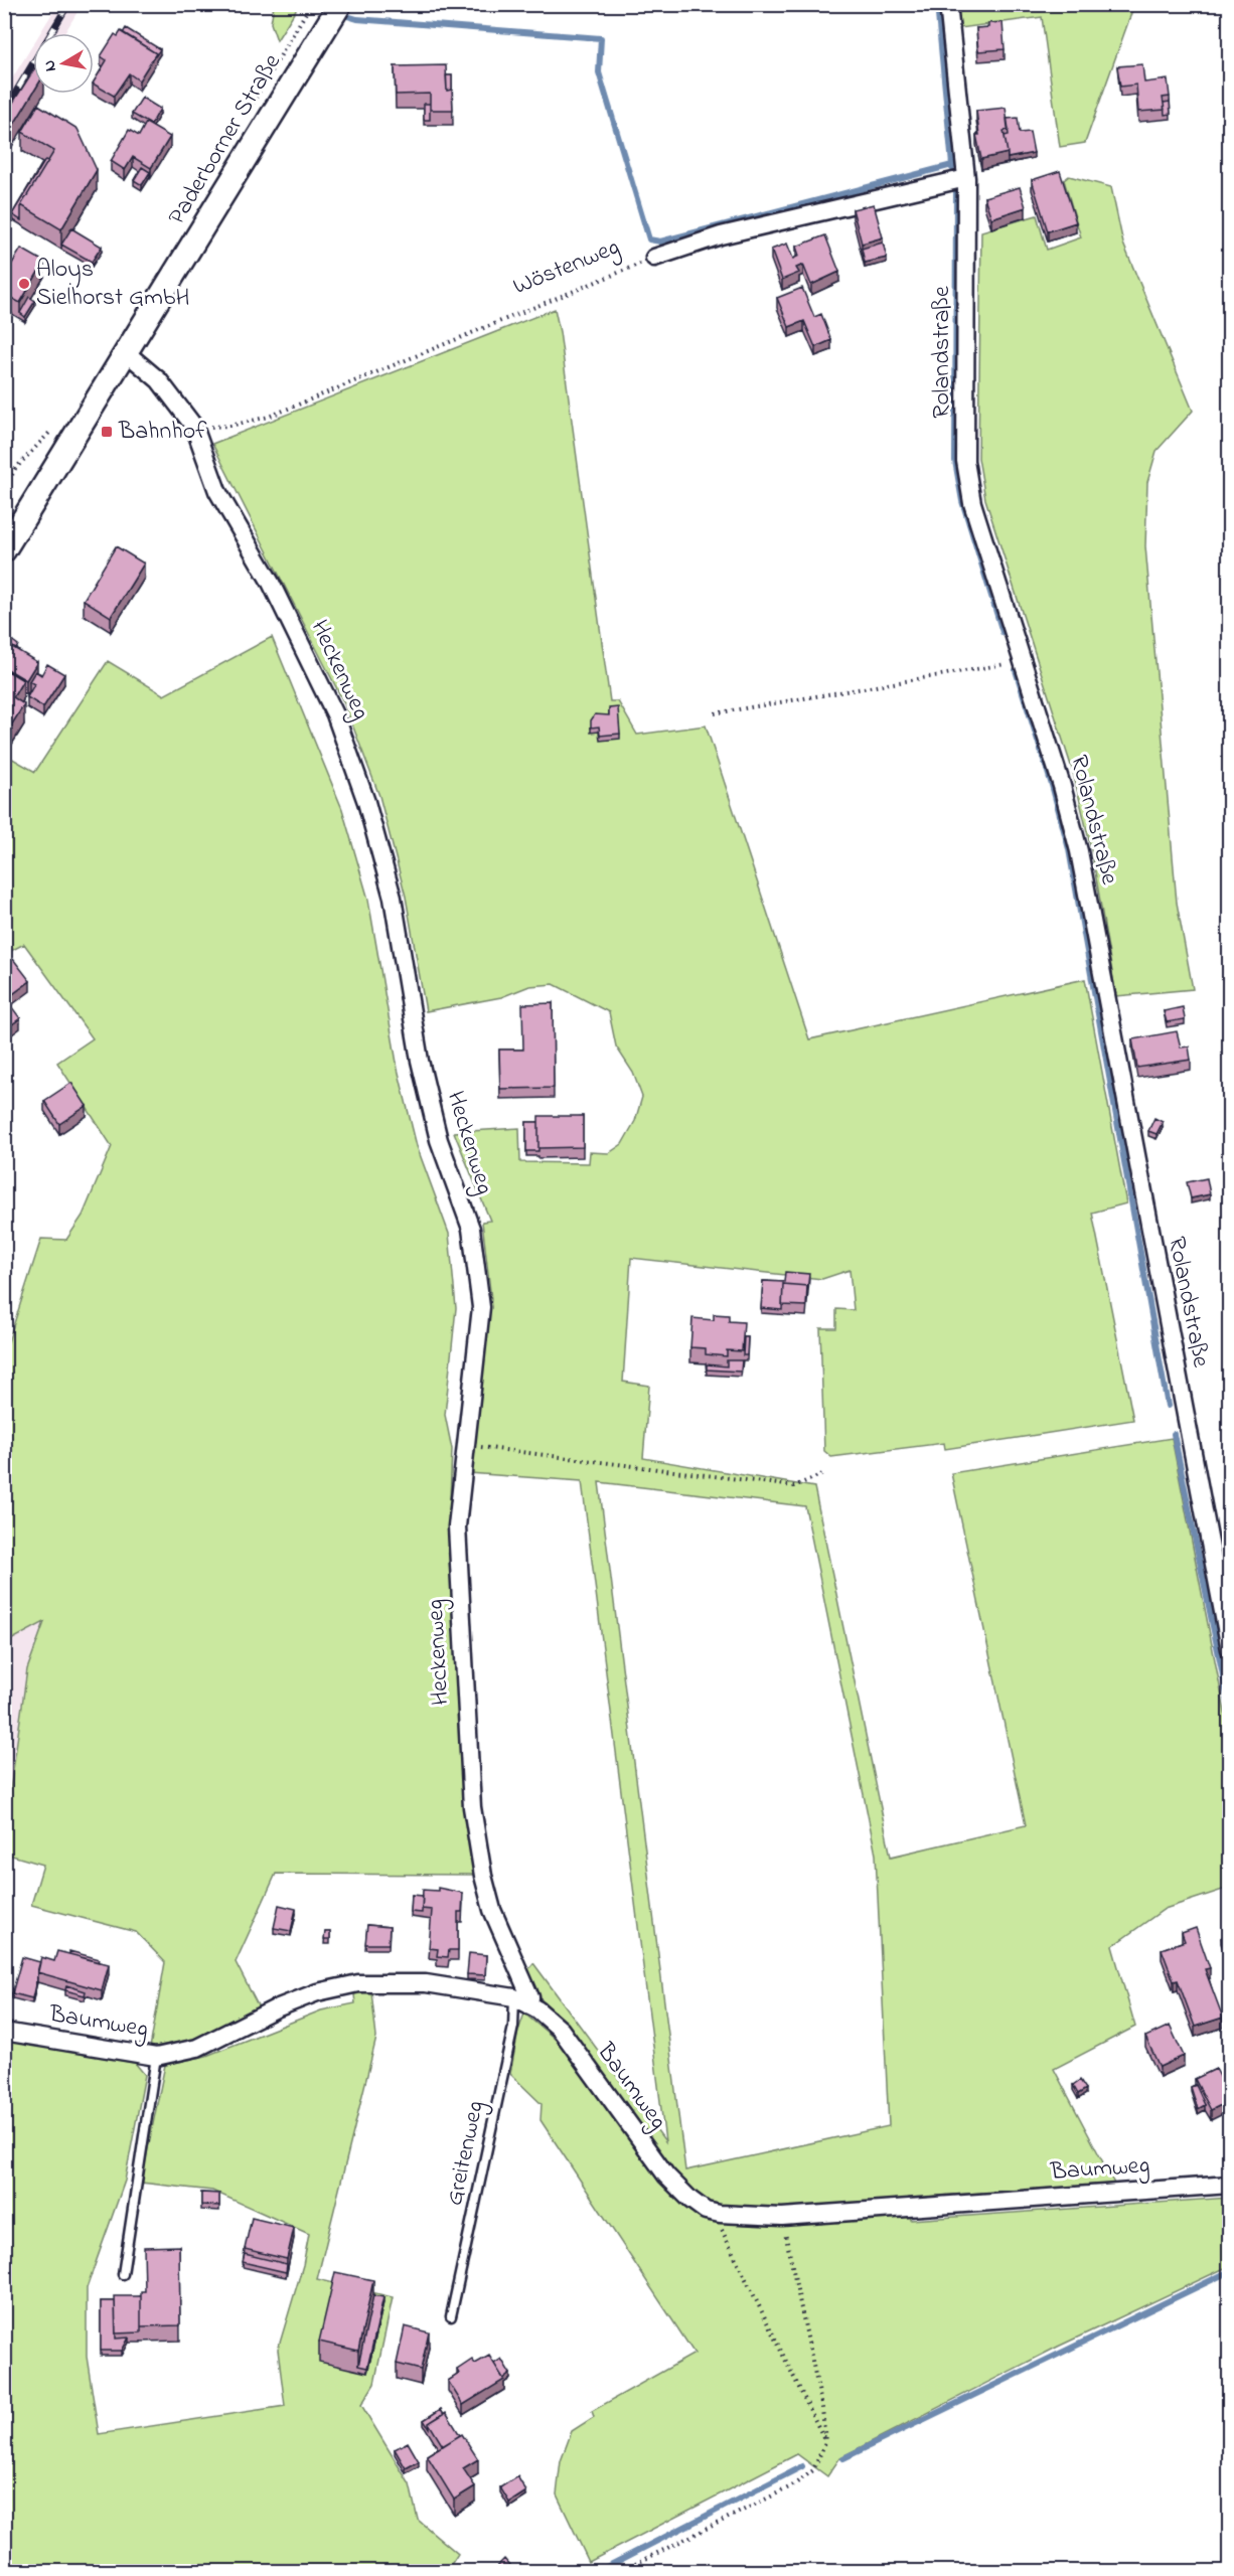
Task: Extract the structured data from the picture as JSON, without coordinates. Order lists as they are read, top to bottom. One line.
{"streets":{"main road":["Paderborner Straße"],"street":["Wöstenweg","Rolandstraße","Heckenweg","Baumweg"],"lane":["Greitenweg"]},"crossings":[["Paderborner Straße","Heckenweg"],["Wöstenweg","Rolandstraße"],["Wöstenweg","Heckenweg"],["Heckenweg","Baumweg"],["Heckenweg","Greitenweg"],["Baumweg","Greitenweg"]],"places":{"other":["Aloys Sielhorst GmbH"],"transit":["Bahnhof"]},"north":"left"}
